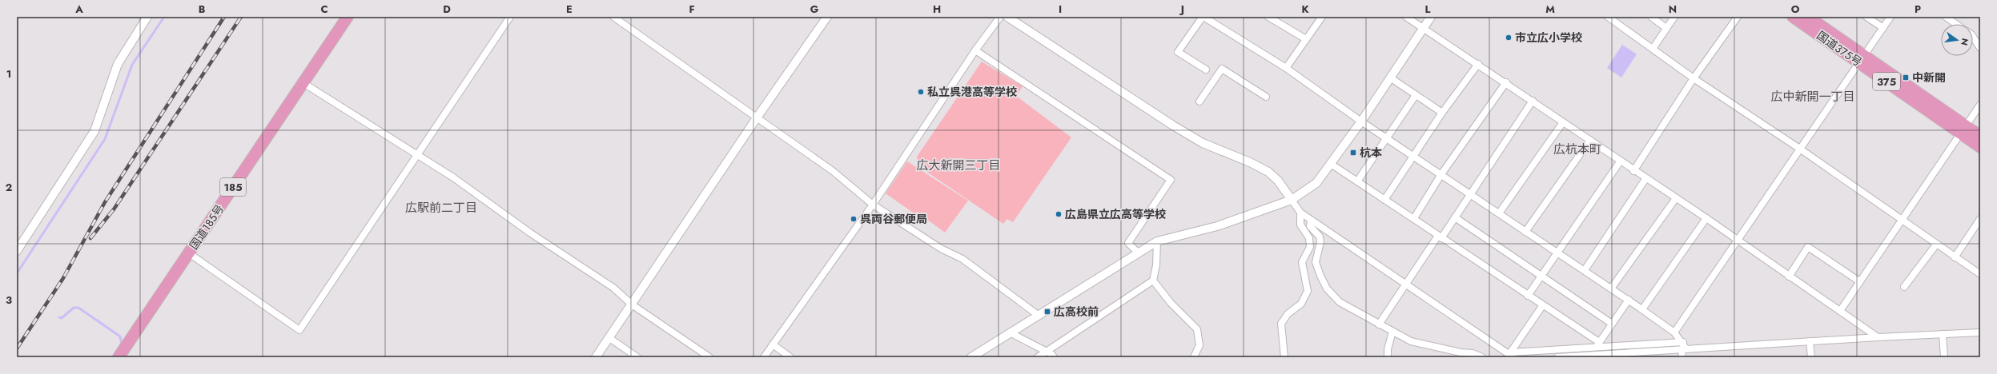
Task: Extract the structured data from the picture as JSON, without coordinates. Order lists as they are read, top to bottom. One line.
{"streets":{"highway":["国道375号","375","185","国道185号"]},"districts":["広中新開一丁目","広杭本町","広大新開三丁目","広駅前二丁目"],"places":{"other":["市立広小学校","私立呉港高等学校","広島県立広高等学校","呉両谷郵便局"],"transit":["中新開","杭本","広高校前"]},"north":"right","grid":{"columns":["A","B","C","D","E","F","G","H","I","J","K","L","M","N","O","P"],"rows":["1","2","3"]}}
